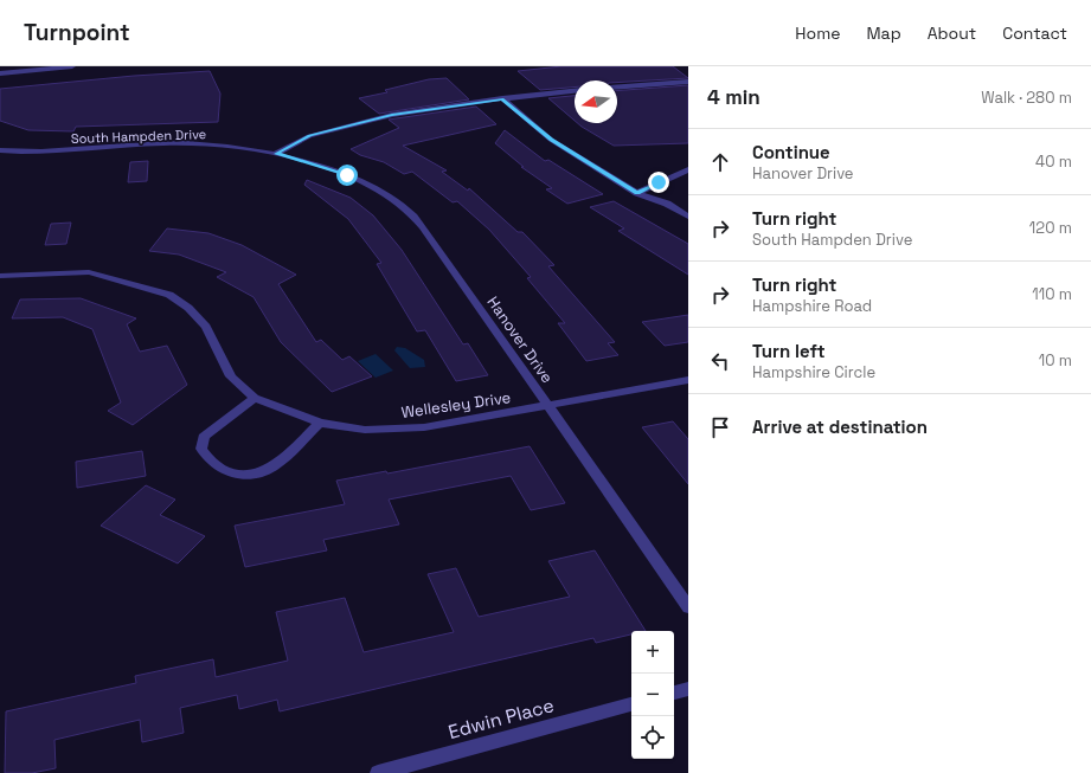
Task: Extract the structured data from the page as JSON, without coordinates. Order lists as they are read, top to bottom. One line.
{"streets":{"street":["South Hampden Drive","Hanover Drive","Wellesley Drive","Edwin Place"]},"crossings":[["South Hampden Drive","Hanover Drive"],["Hanover Drive","Wellesley Drive"]],"north":"left","page":{"header":"Turnpoint","nav":["Home","Map","About","Contact"],"heading":["4 min","Walk · 280 m"],"list":[["Continue","Hanover Drive","40 m"],["Turn right","South Hampden Drive","120 m"],["Turn right","Hampshire Road","110 m"],["Turn left","Hampshire Circle","10 m"],"Arrive at destination"],"map_buttons":["+","−"]}}
